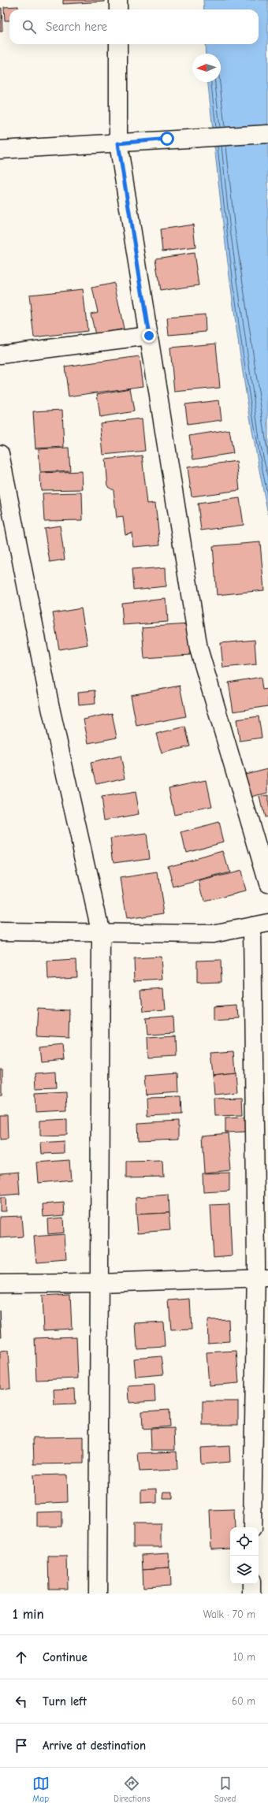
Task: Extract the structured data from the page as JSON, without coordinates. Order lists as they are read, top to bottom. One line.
{"north":"left","page":{"search":"Search here","heading":["1 min","Walk · 70 m"],"list":[["Continue","10 m"],["Turn left","60 m"],"Arrive at destination"],"nav":["Map","Directions","Saved"]}}
